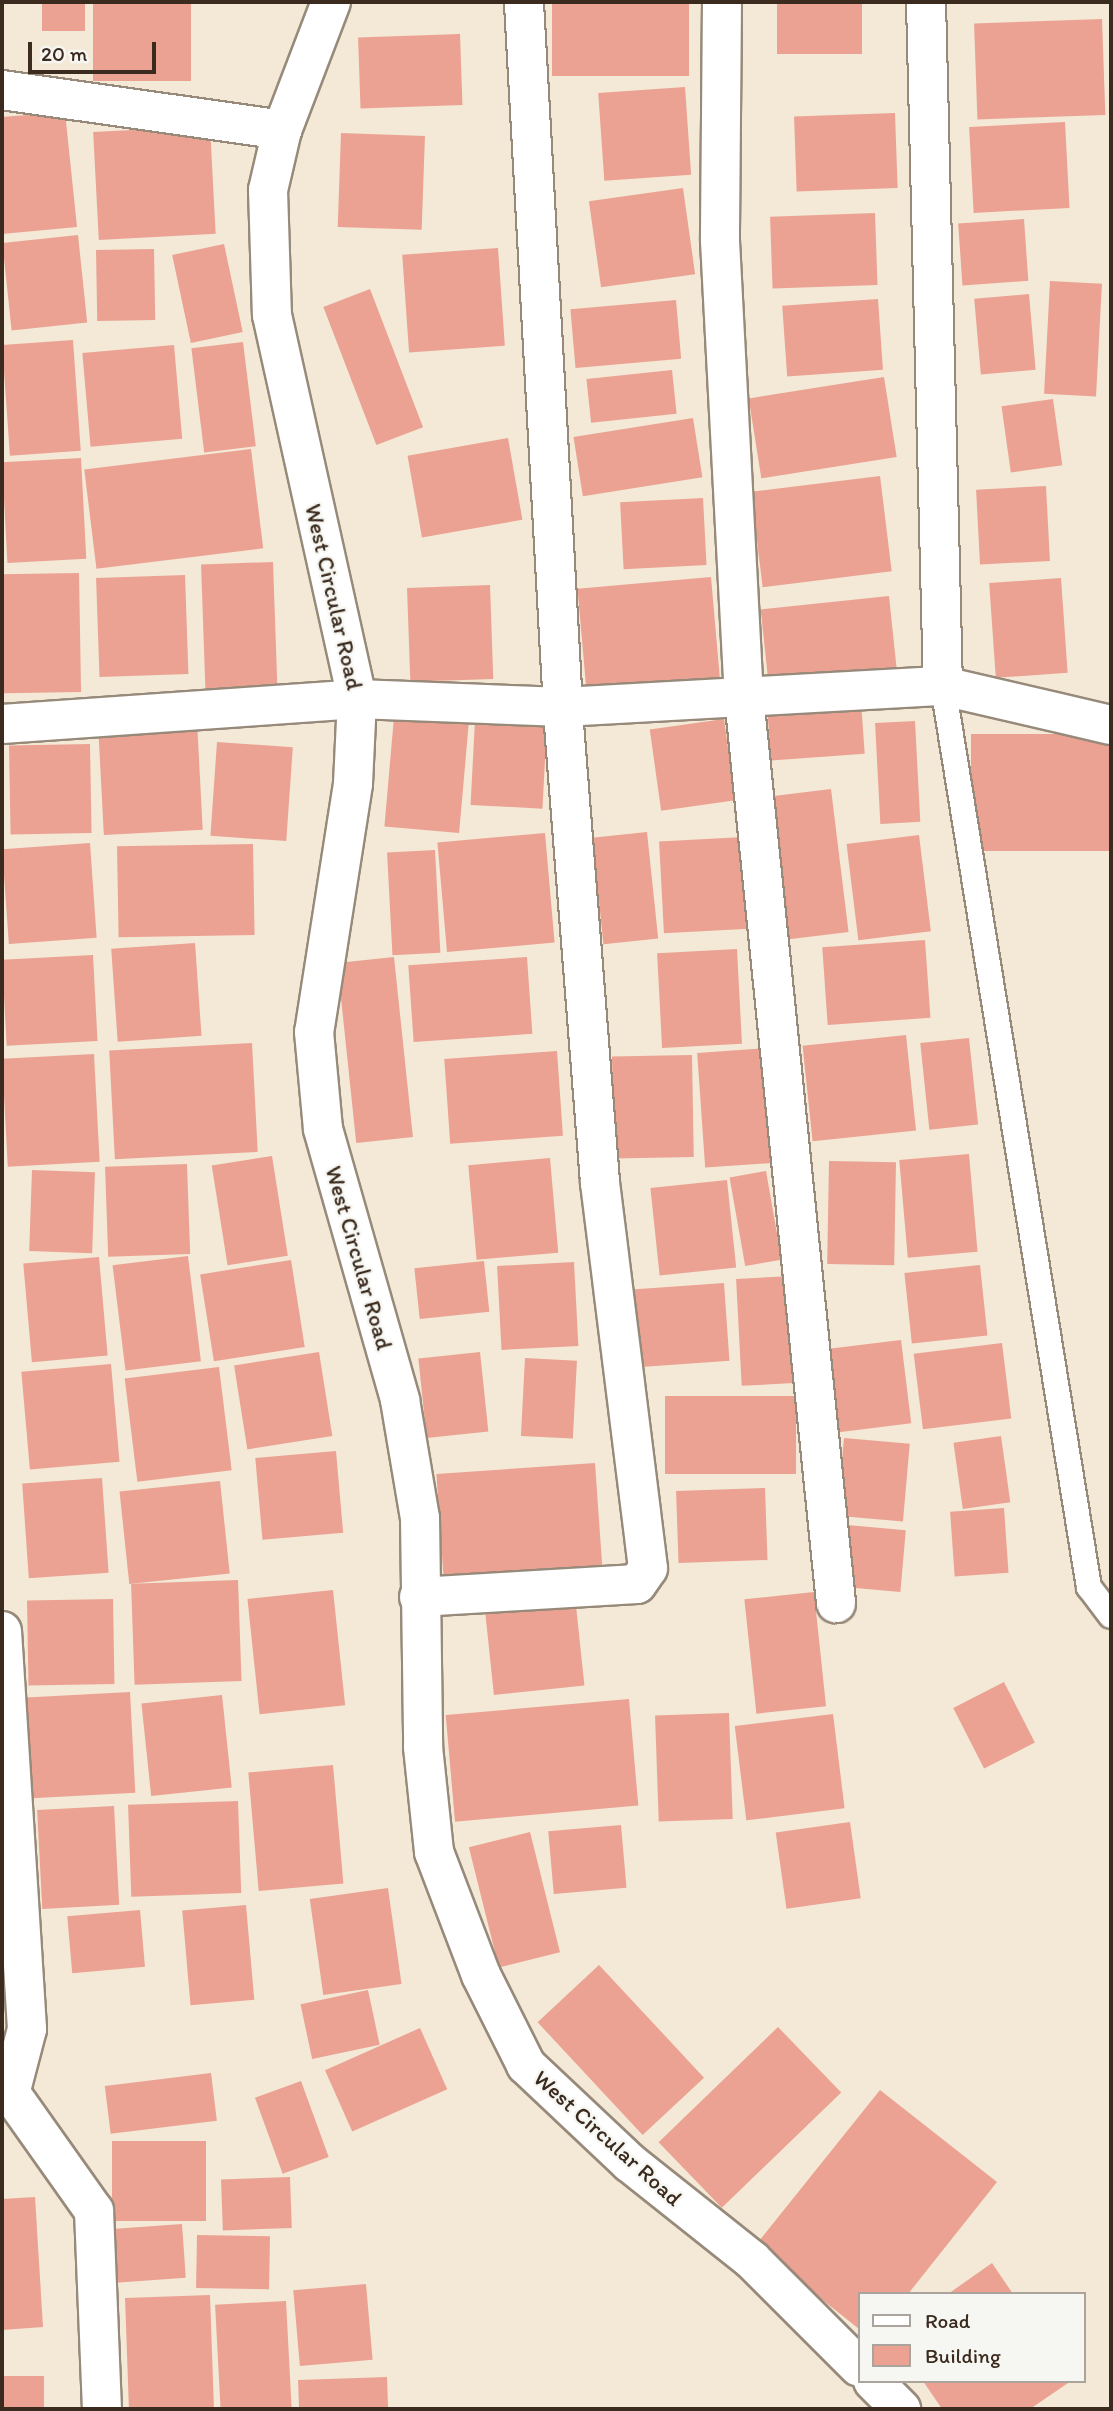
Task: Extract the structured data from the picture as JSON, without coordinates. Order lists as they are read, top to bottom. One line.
{"streets":{"street":["West Circular Road"]},"legend":["Road","Building"],"scale_bar":"20 m"}
